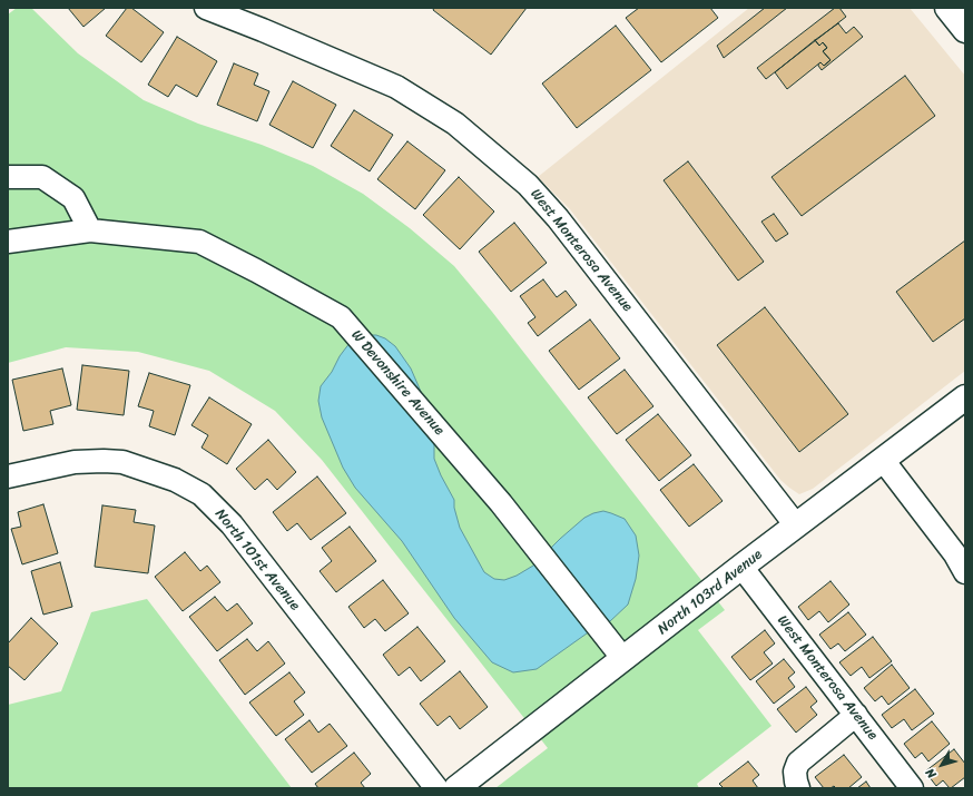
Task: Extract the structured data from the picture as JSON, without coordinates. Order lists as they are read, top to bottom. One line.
{"streets":{"street":["West Monterosa Avenue","W Devonshire Avenue","North 101st Avenue","North 103rd Avenue"]},"crossings":[["West Monterosa Avenue","North 103rd Avenue"],["W Devonshire Avenue","North 103rd Avenue"]],"north":"bottom left"}
